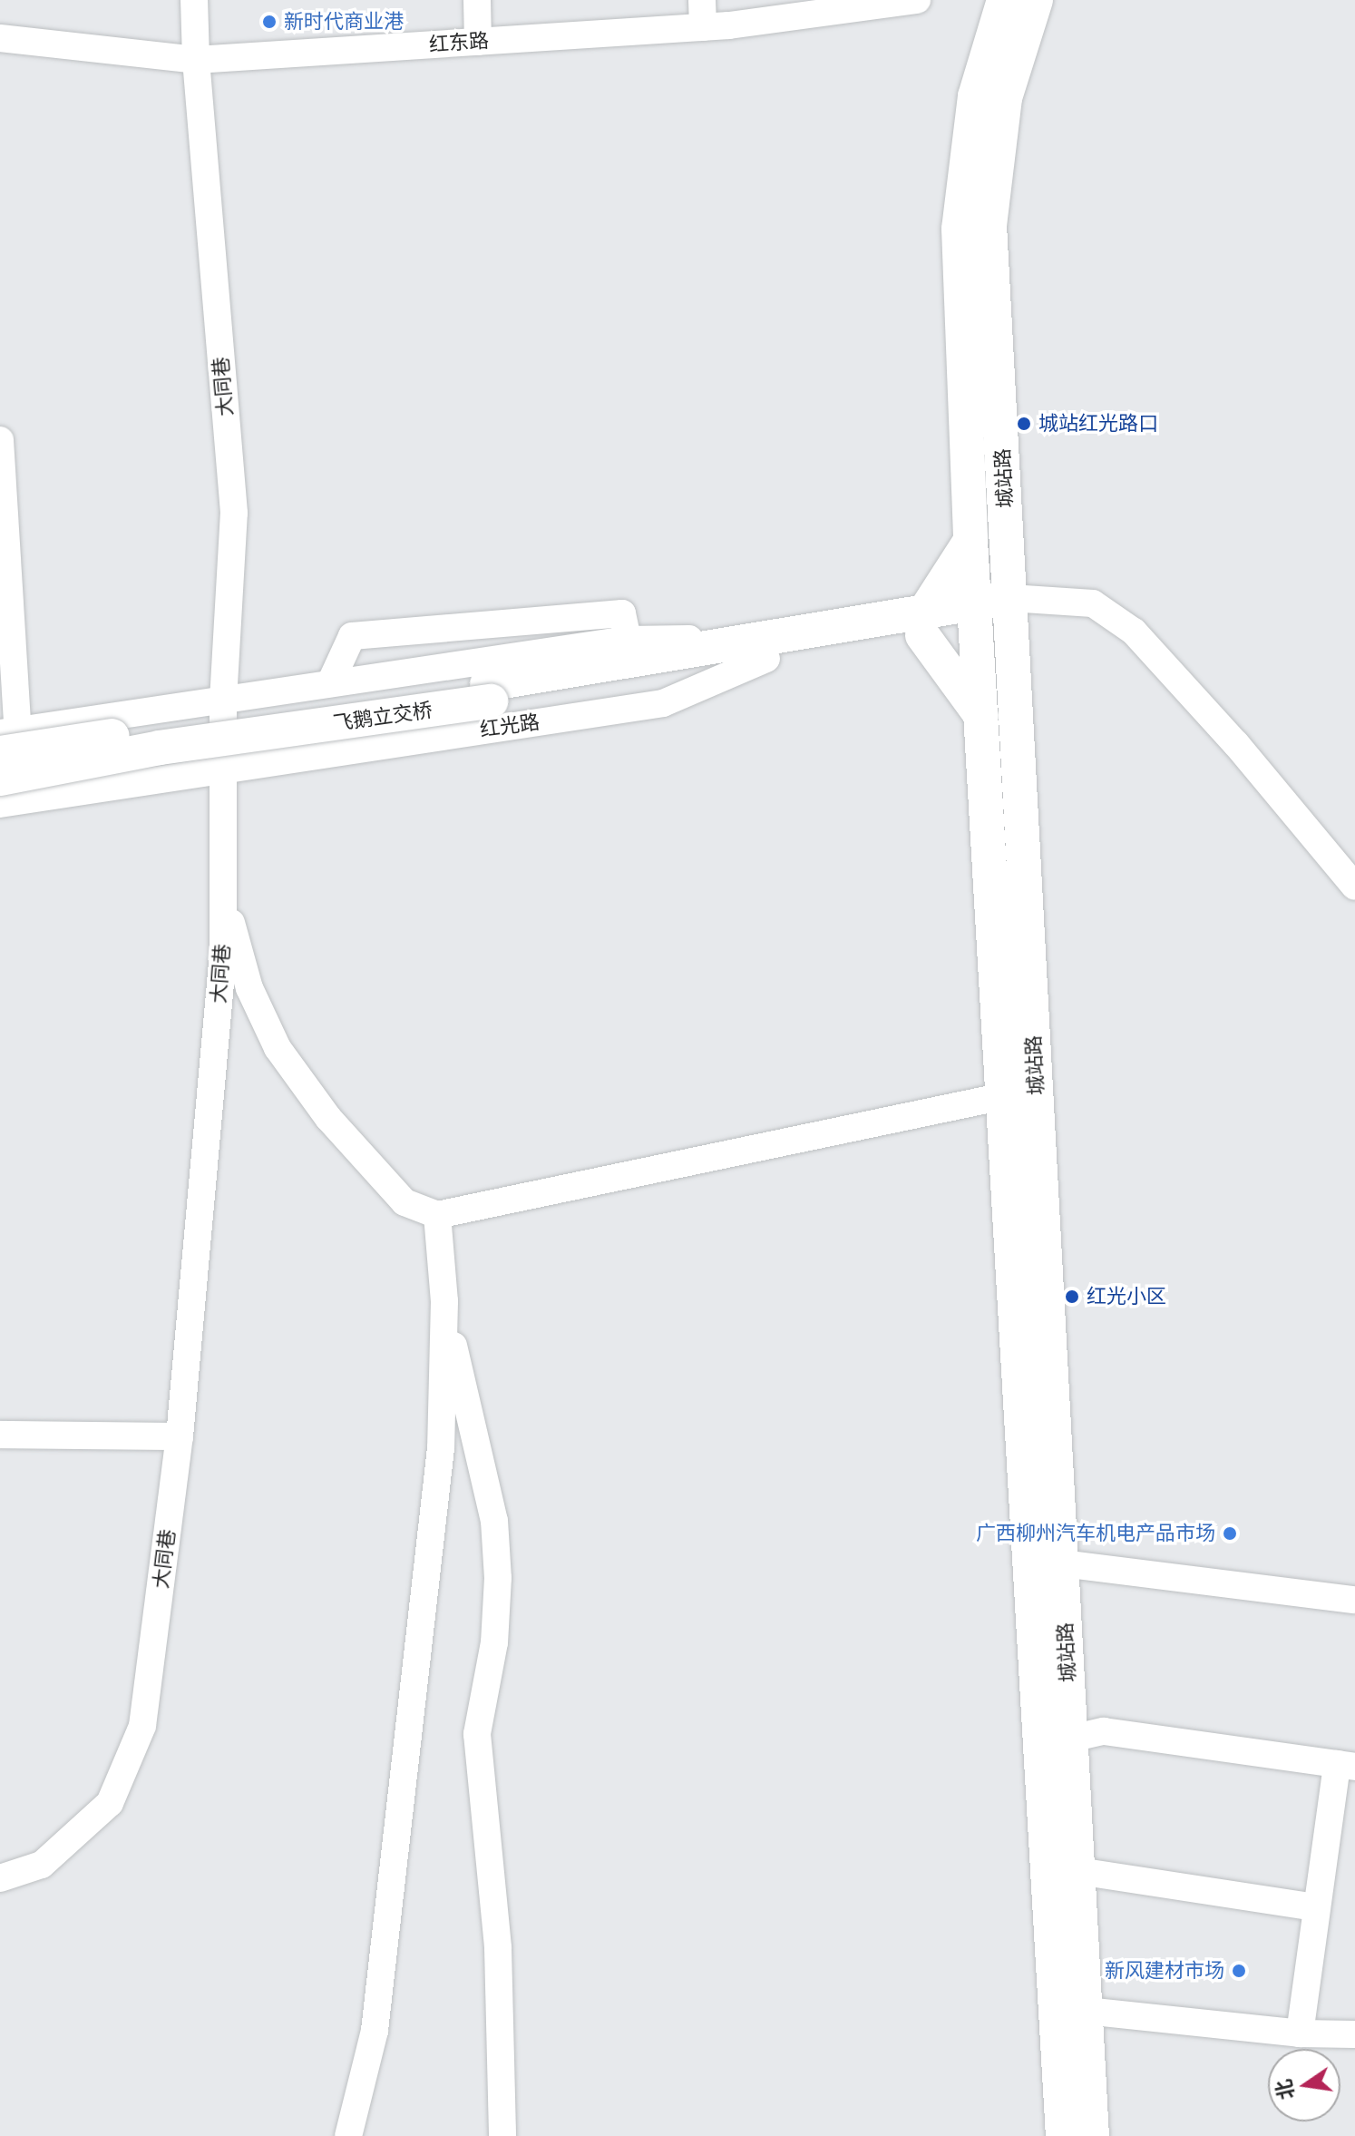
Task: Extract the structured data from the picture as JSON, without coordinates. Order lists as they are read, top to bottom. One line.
{"streets":{"main road":["城站路","飞鹅立交桥","红光路"],"street":["红东路","大同巷"]},"crossings":[["红东路","大同巷"],["大同巷","红光路"],["城站路","红光路"],["飞鹅立交桥","红光路"]],"places":["新时代商业港","城站红光路口","红光小区","广西柳州汽车机电产品市场","新风建材市场"],"north":"left"}
